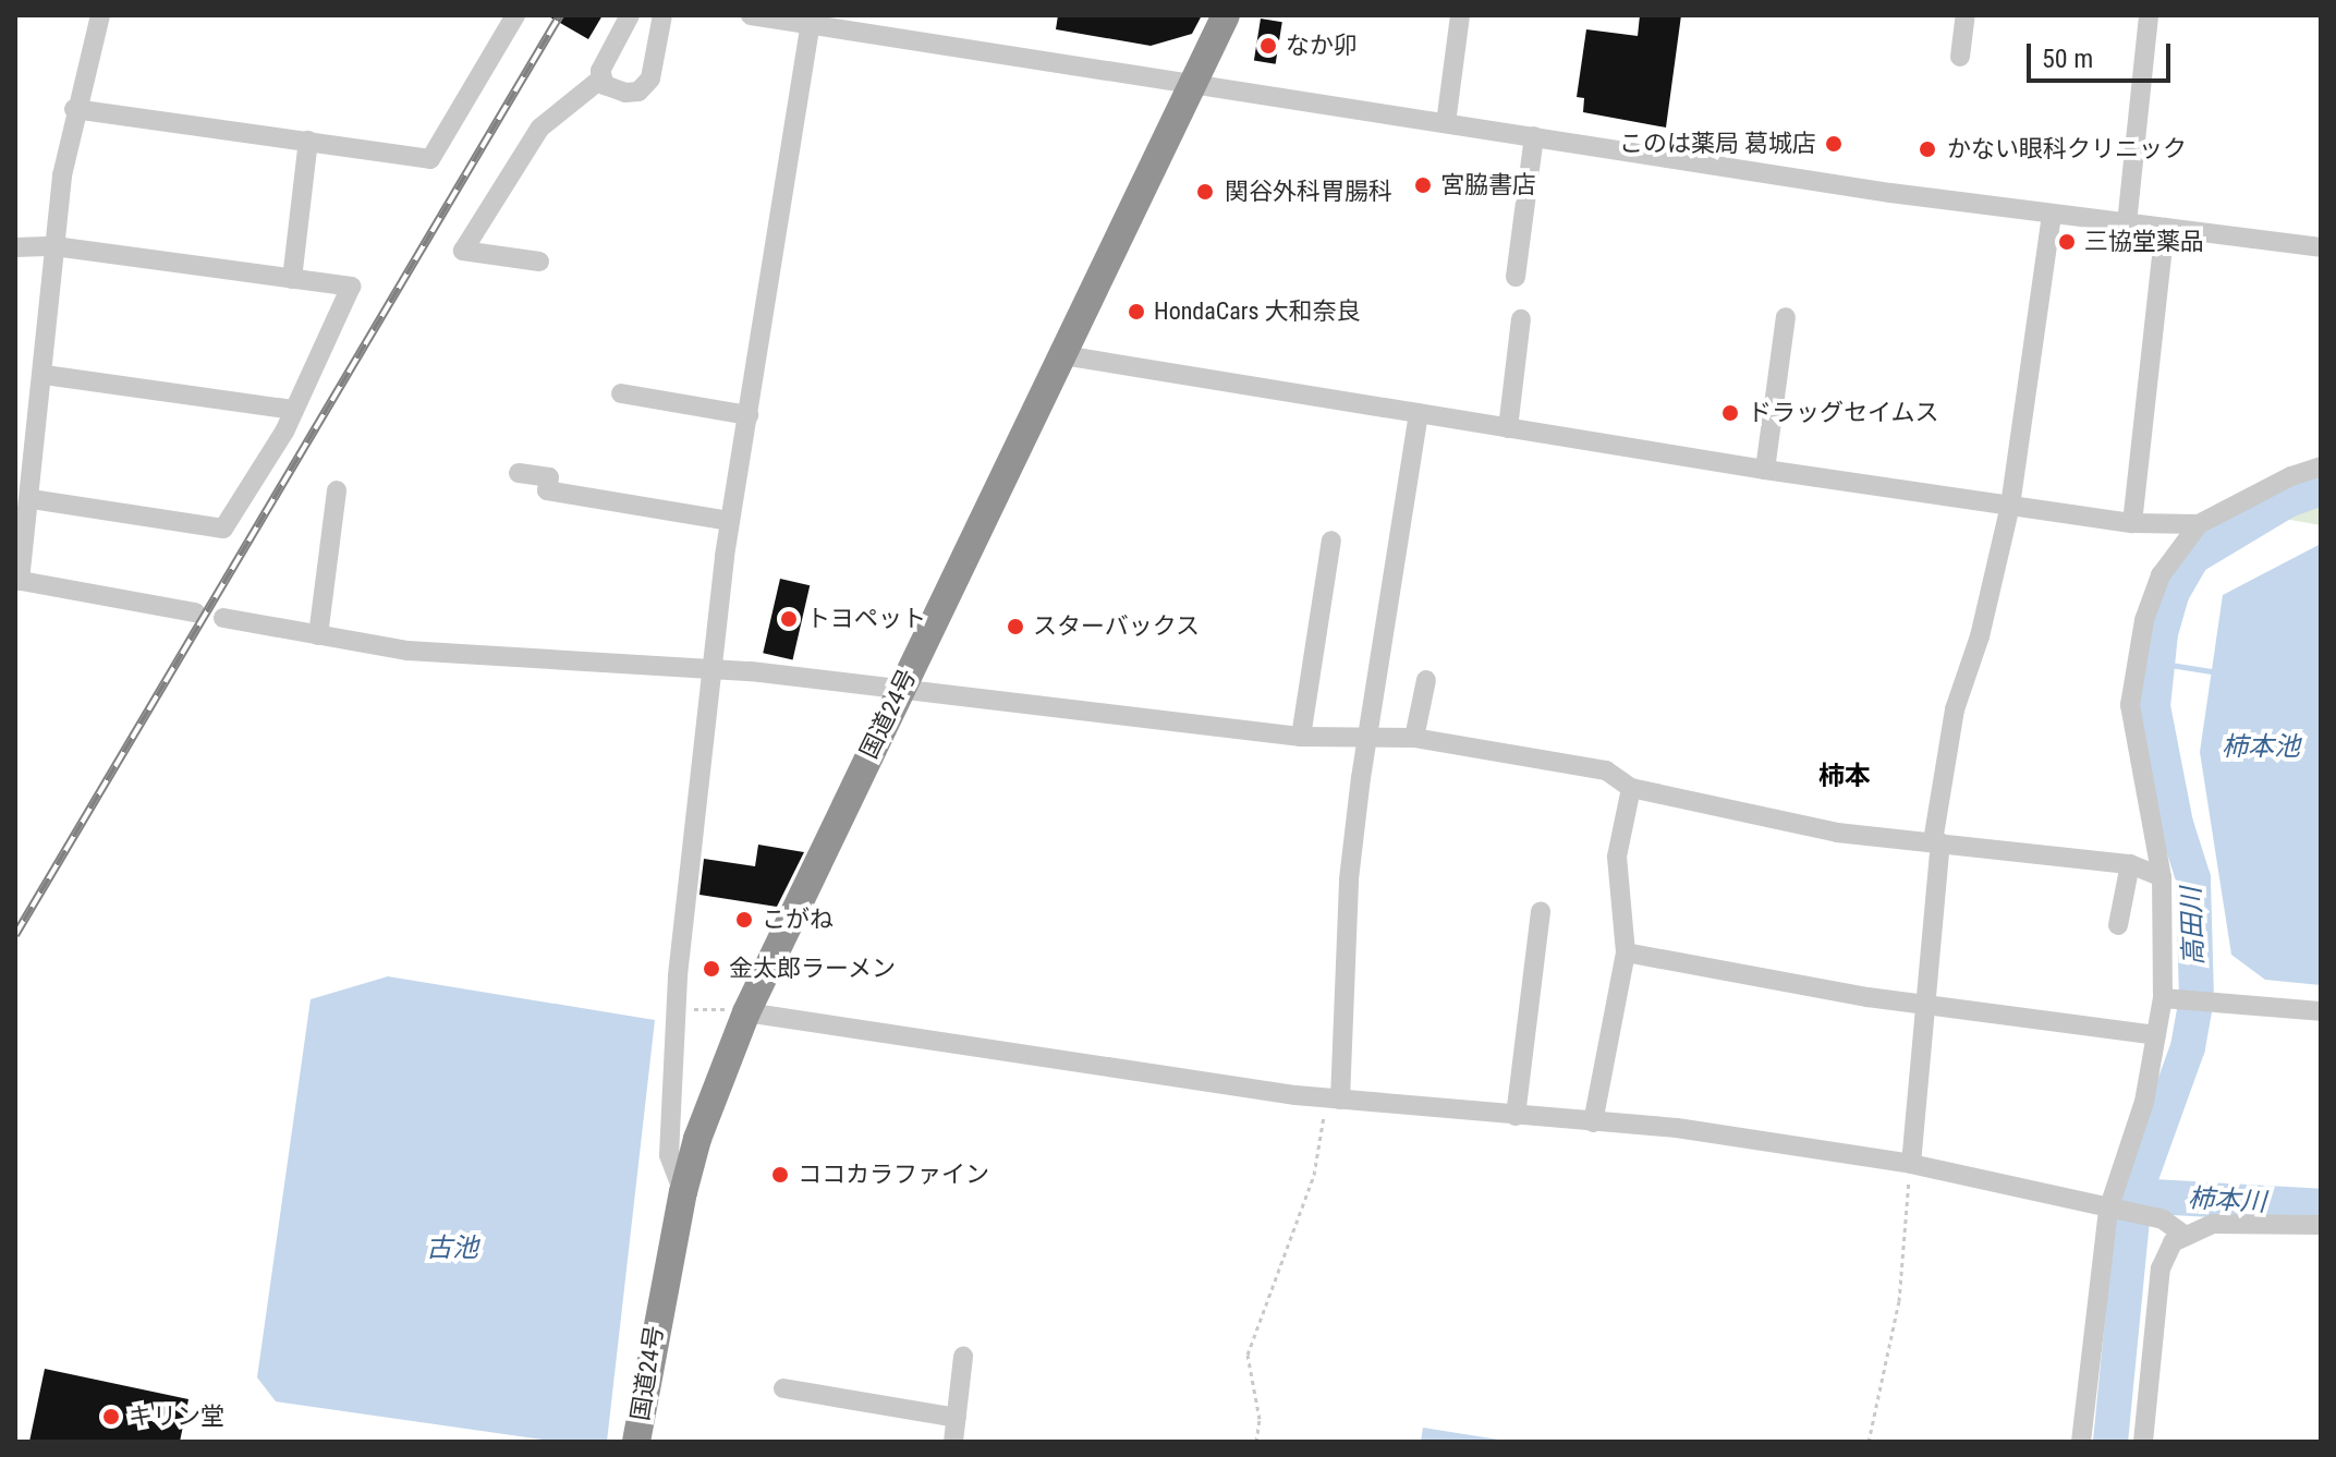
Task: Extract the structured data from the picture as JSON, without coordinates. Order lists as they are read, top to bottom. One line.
{"streets":{"highway":["国道24号"]},"districts":["柿本"],"water":["柿本池","高田川","柿本川","古池"],"places":["なか卯","このは薬局 葛城店","かない眼科クリニック","宮脇書店","関谷外科胃腸科","三協堂薬品","HondaCars 大和奈良","ドラッグセイムス","トヨペット","スターバックス","こがね","金太郎ラーメン","ココカラファイン","キリン堂"],"scale_bar":"50 m"}
